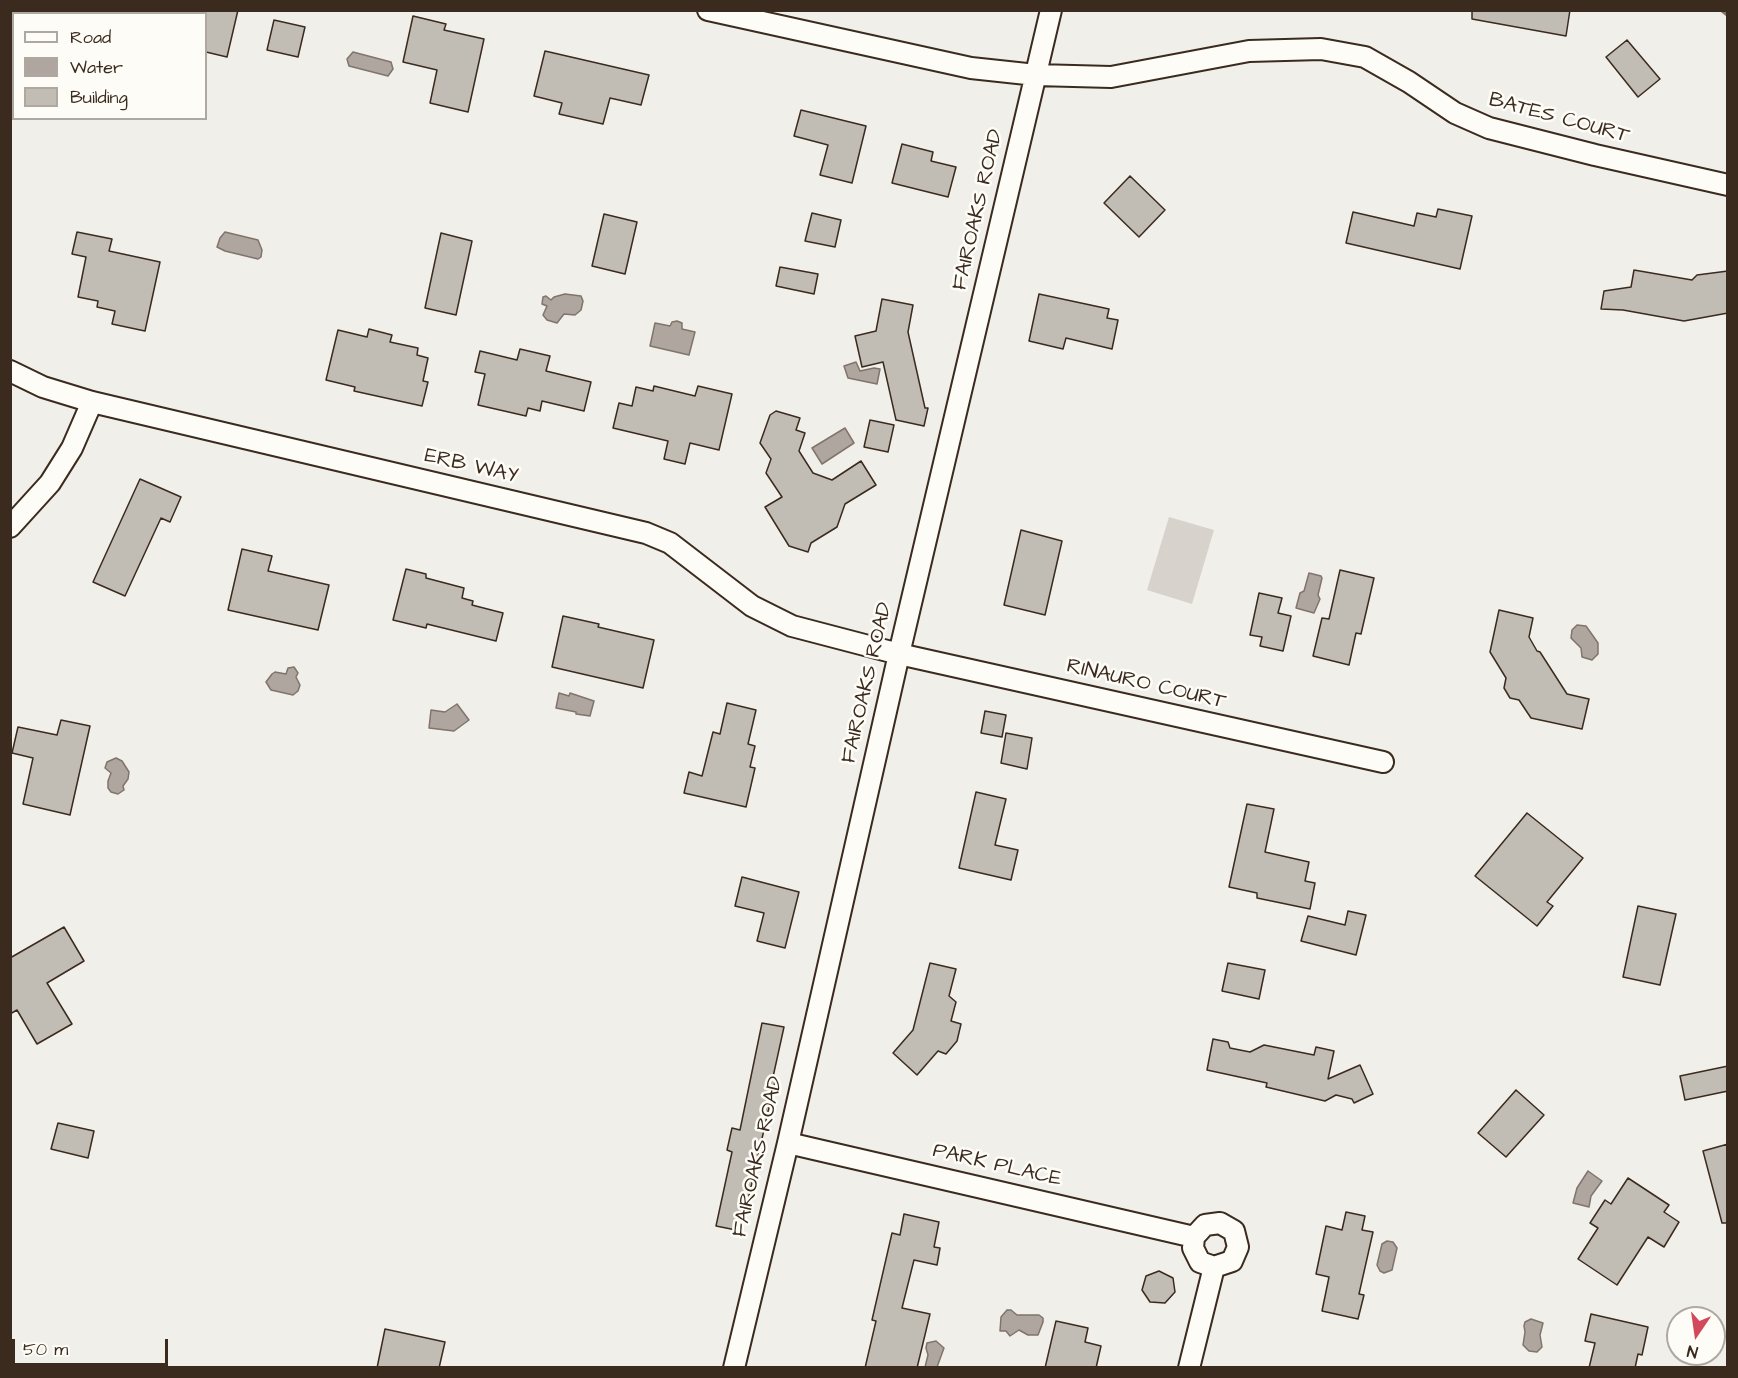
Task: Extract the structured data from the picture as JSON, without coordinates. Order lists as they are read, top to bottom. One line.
{"streets":{"street":["BATES COURT","FAIROAKS ROAD","ERB WAY","RINAURO COURT","PARK PLACE"]},"crossings":[["BATES COURT","FAIROAKS ROAD"],["FAIROAKS ROAD","ERB WAY"],["FAIROAKS ROAD","RINAURO COURT"],["FAIROAKS ROAD","PARK PLACE"],["ERB WAY","RINAURO COURT"]],"legend":["Road","Water","Building"],"scale_bar":"50 m","north":"bottom"}
